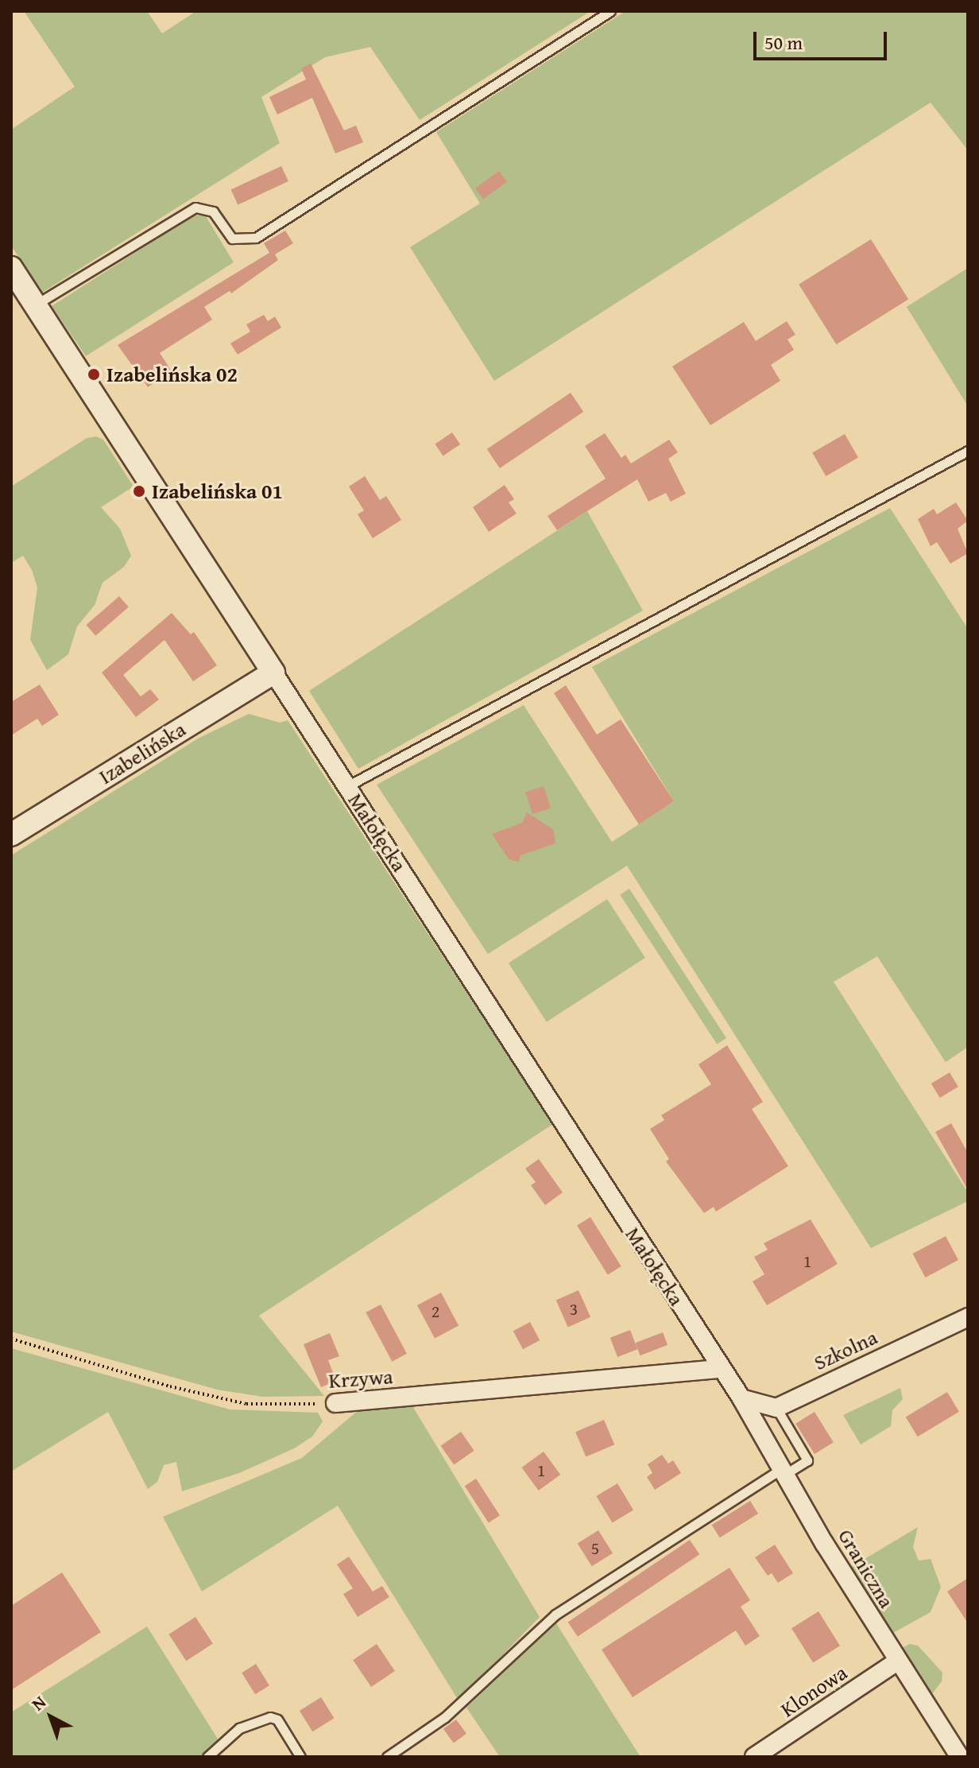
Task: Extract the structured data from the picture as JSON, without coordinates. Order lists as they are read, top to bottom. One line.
{"streets":{"street":["Izabelińska","Małołęcka","Szkolna","Krzywa","Graniczna","Klonowa"]},"crossings":[["Izabelińska","Małołęcka"],["Małołęcka","Krzywa"],["Małołęcka","Graniczna"],["Graniczna","Klonowa"]],"places":["Izabelińska 02","Izabelińska 01"],"house_numbers":["1","3","2","1","5"],"scale_bar":"50 m","north":"top left"}
